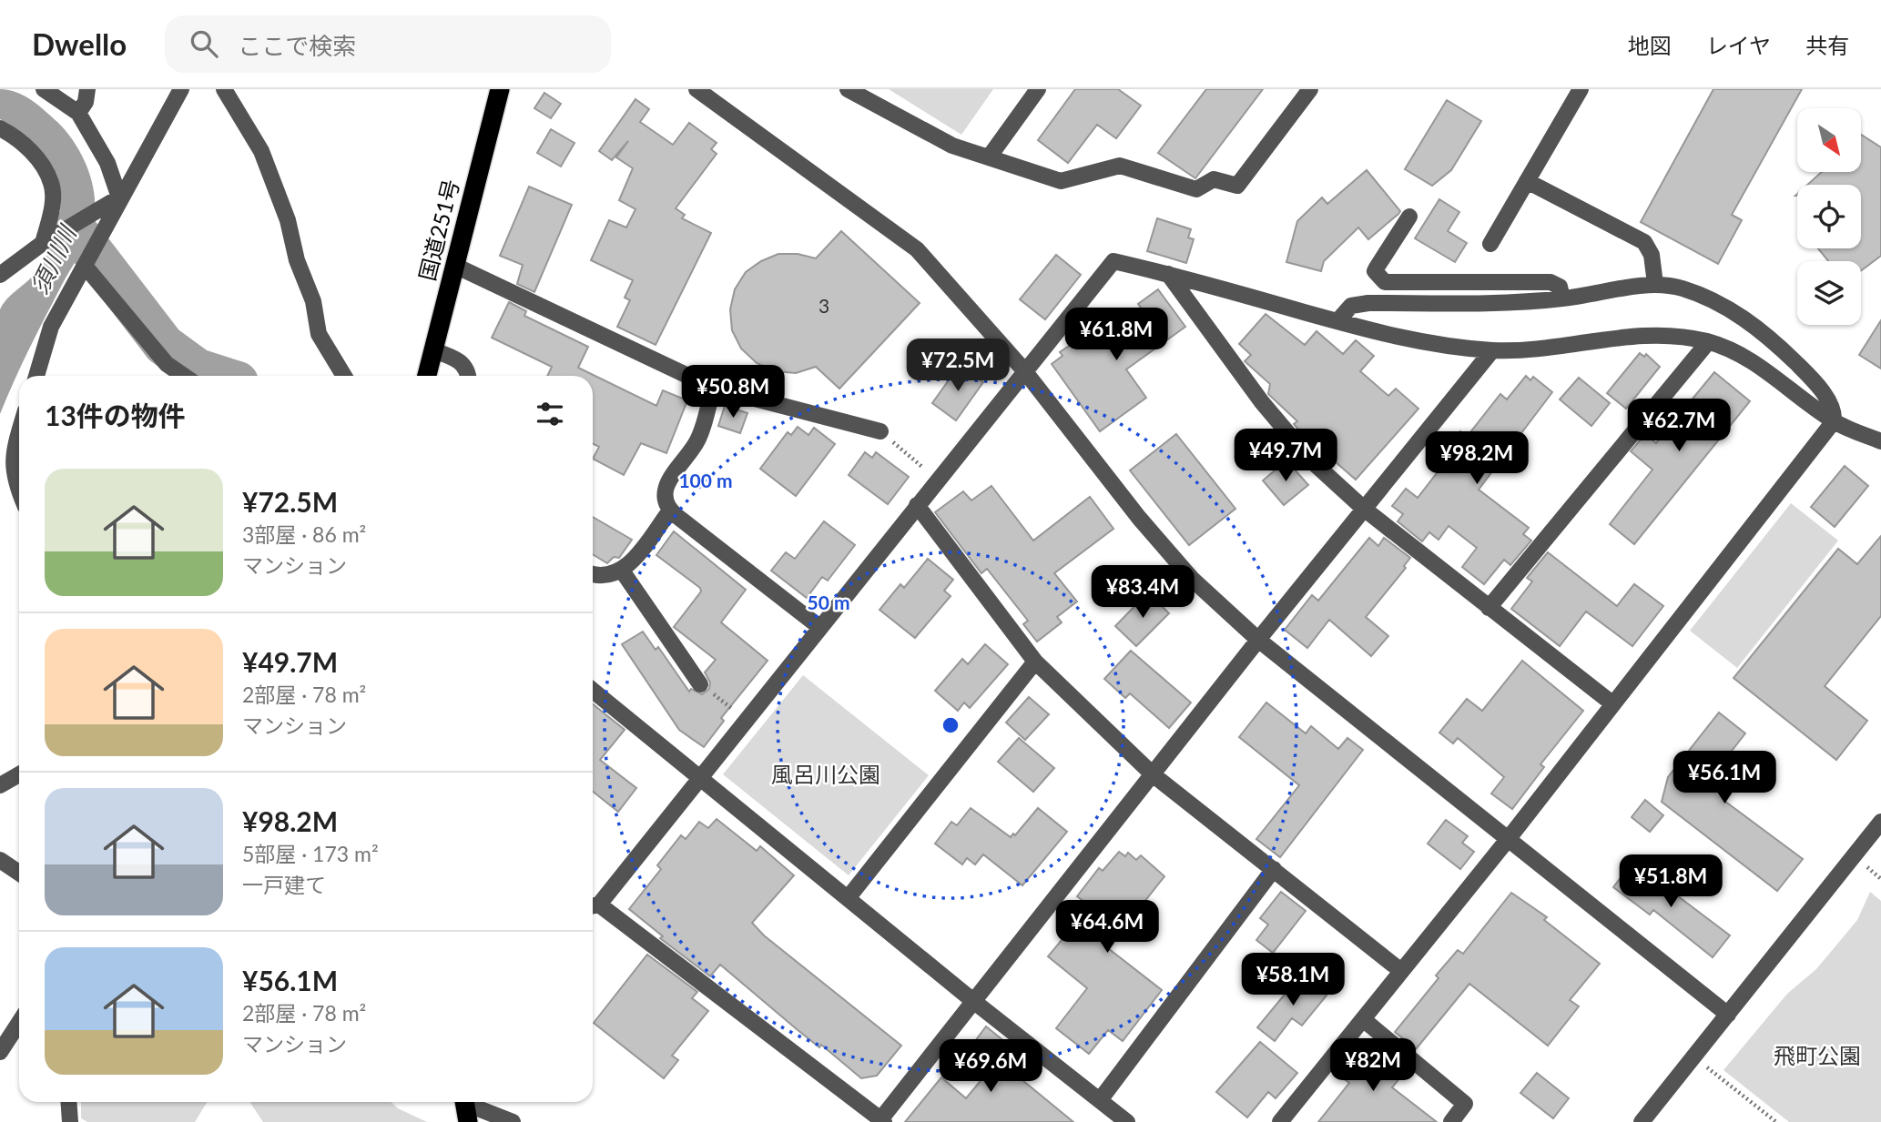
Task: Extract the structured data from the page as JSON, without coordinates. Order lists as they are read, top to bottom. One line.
{"streets":{"highway":["国道251号"]},"water":["須川川"],"parks":["風呂川公園","飛町公園"],"house_numbers":["3"],"north":"bottom right","page":{"header":"Dwello","search":"ここで検索","nav":["地図","レイヤ","共有"],"price":["¥61.8M","¥72.5M","¥50.8M","¥62.7M","¥49.7M","¥98.2M","¥83.4M","¥56.1M","¥51.8M","¥64.6M","¥58.1M","¥82M","¥69.6M"],"heading":"13件の物件","list":[{"name":"¥72.5M","note":"3部屋 · 86 m² · マンション"},{"name":"¥49.7M","note":"2部屋 · 78 m² · マンション"},{"name":"¥98.2M","note":"5部屋 · 173 m² · 一戸建て"},{"name":"¥56.1M","note":"2部屋 · 78 m² · マンション"}]},"rings":["100 m","50 m"]}
